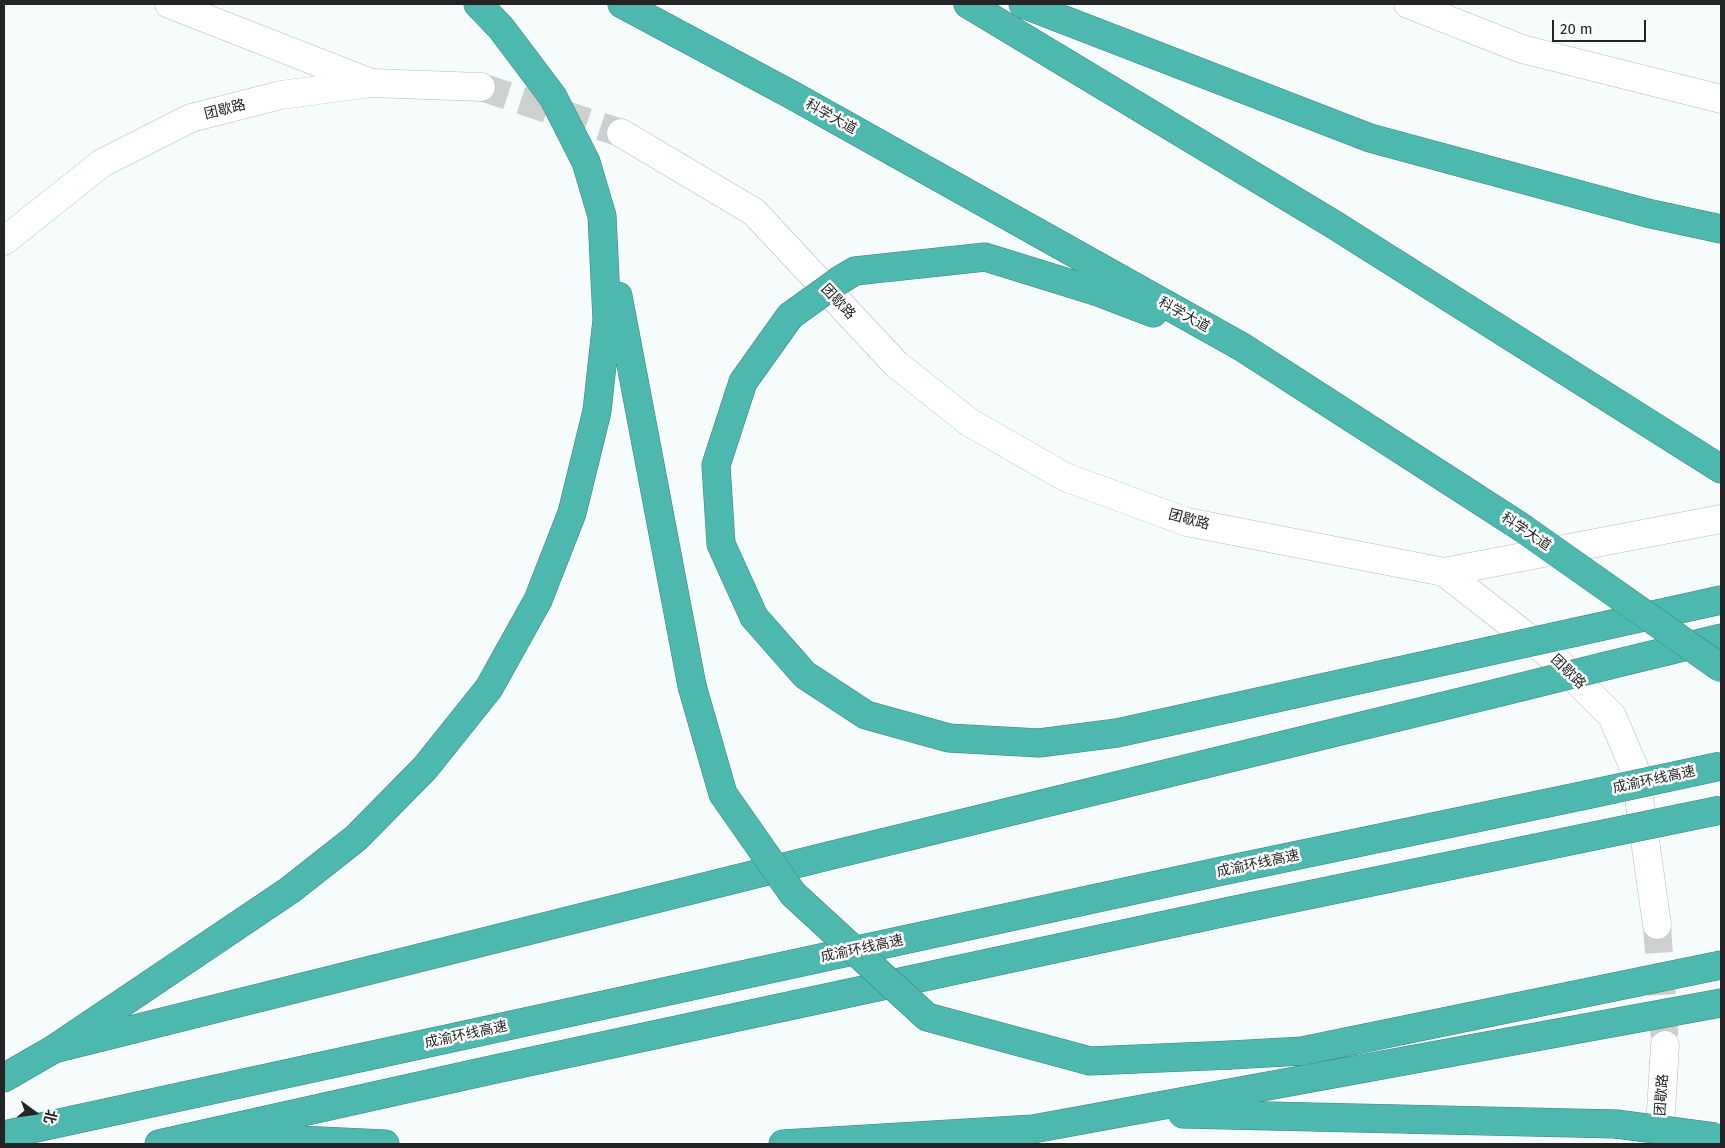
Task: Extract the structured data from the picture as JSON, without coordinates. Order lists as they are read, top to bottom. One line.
{"streets":{"highway":["科学大道","成渝环线高速"],"street":["团歇路"]},"scale_bar":"20 m","north":"right"}
